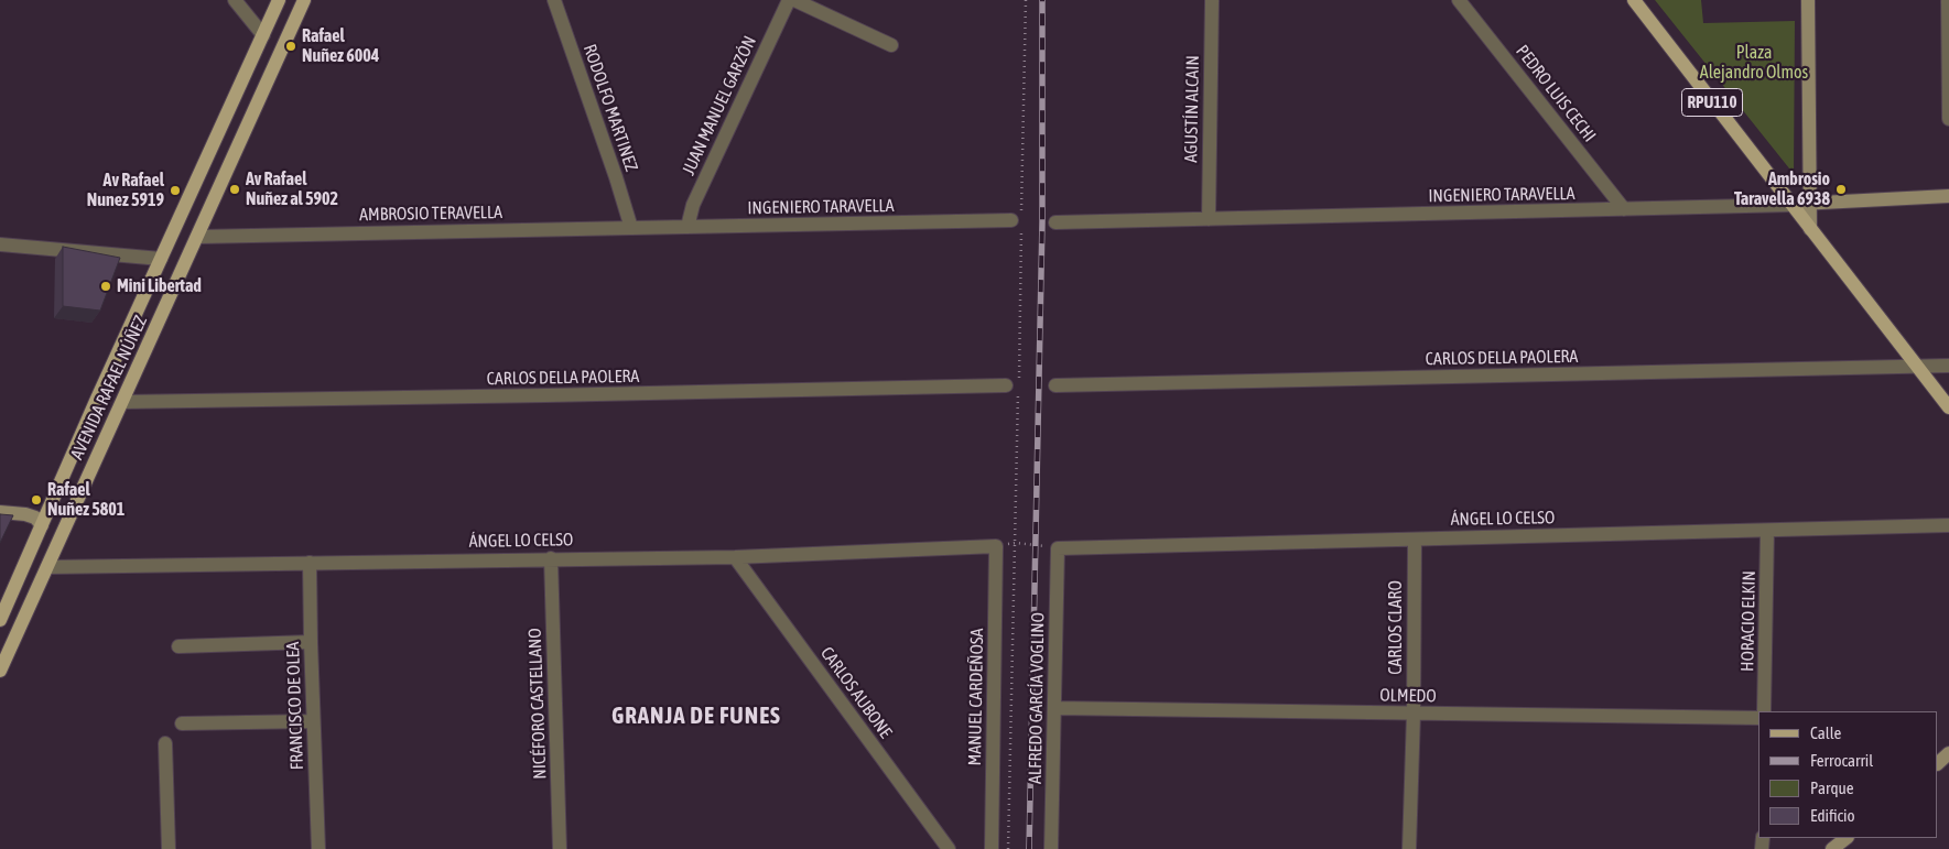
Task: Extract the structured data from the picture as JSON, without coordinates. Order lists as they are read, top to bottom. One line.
{"streets":{"main road":["RPU110","INGENIERO TARAVELLA","AVENIDA RAFAEL NÚÑEZ"],"street":["PEDRO LUIS CECHI","JUAN MANUEL GARZÓN","RODOLFO MARTINEZ","AGUSTÍN ALCAIN","AMBROSIO TERAVELLA","CARLOS DELLA PAOLERA","ÁNGEL LO CELSO","HORACIO ELKIN","CARLOS CLARO","CARLOS AUBONE","OLMEDO","MANUEL CARDEÑOSA","ALFREDO GARCÍA VOGLINO","NICÉFORO CASTELLANO","FRANCISCO DE OLEA"]},"crossings":[["PEDRO LUIS CECHI","INGENIERO TARAVELLA"],["RPU110","INGENIERO TARAVELLA"],["RPU110","CARLOS DELLA PAOLERA"],["JUAN MANUEL GARZÓN","INGENIERO TARAVELLA"],["RODOLFO MARTINEZ","INGENIERO TARAVELLA"],["RODOLFO MARTINEZ","AMBROSIO TERAVELLA"],["AGUSTÍN ALCAIN","INGENIERO TARAVELLA"],["INGENIERO TARAVELLA","AMBROSIO TERAVELLA"],["AMBROSIO TERAVELLA","AVENIDA RAFAEL NÚÑEZ"],["CARLOS DELLA PAOLERA","AVENIDA RAFAEL NÚÑEZ"],["AVENIDA RAFAEL NÚÑEZ","ÁNGEL LO CELSO"],["ÁNGEL LO CELSO","HORACIO ELKIN"],["ÁNGEL LO CELSO","CARLOS CLARO"],["ÁNGEL LO CELSO","CARLOS AUBONE"],["ÁNGEL LO CELSO","MANUEL CARDEÑOSA"],["ÁNGEL LO CELSO","ALFREDO GARCÍA VOGLINO"],["ÁNGEL LO CELSO","NICÉFORO CASTELLANO"],["ÁNGEL LO CELSO","FRANCISCO DE OLEA"],["CARLOS CLARO","OLMEDO"],["OLMEDO","ALFREDO GARCÍA VOGLINO"]],"districts":["GRANJA DE FUNES"],"parks":["Plaza Alejandro Olmos"],"places":["Rafael Nuñez 6004","Av Rafael Nuñez al 5902","Ambrosio Taravella 6938","Av Rafael Nunez 5919","Mini Libertad","Rafael Nuñez 5801"],"legend":["Calle","Ferrocarril","Parque","Edificio"]}
